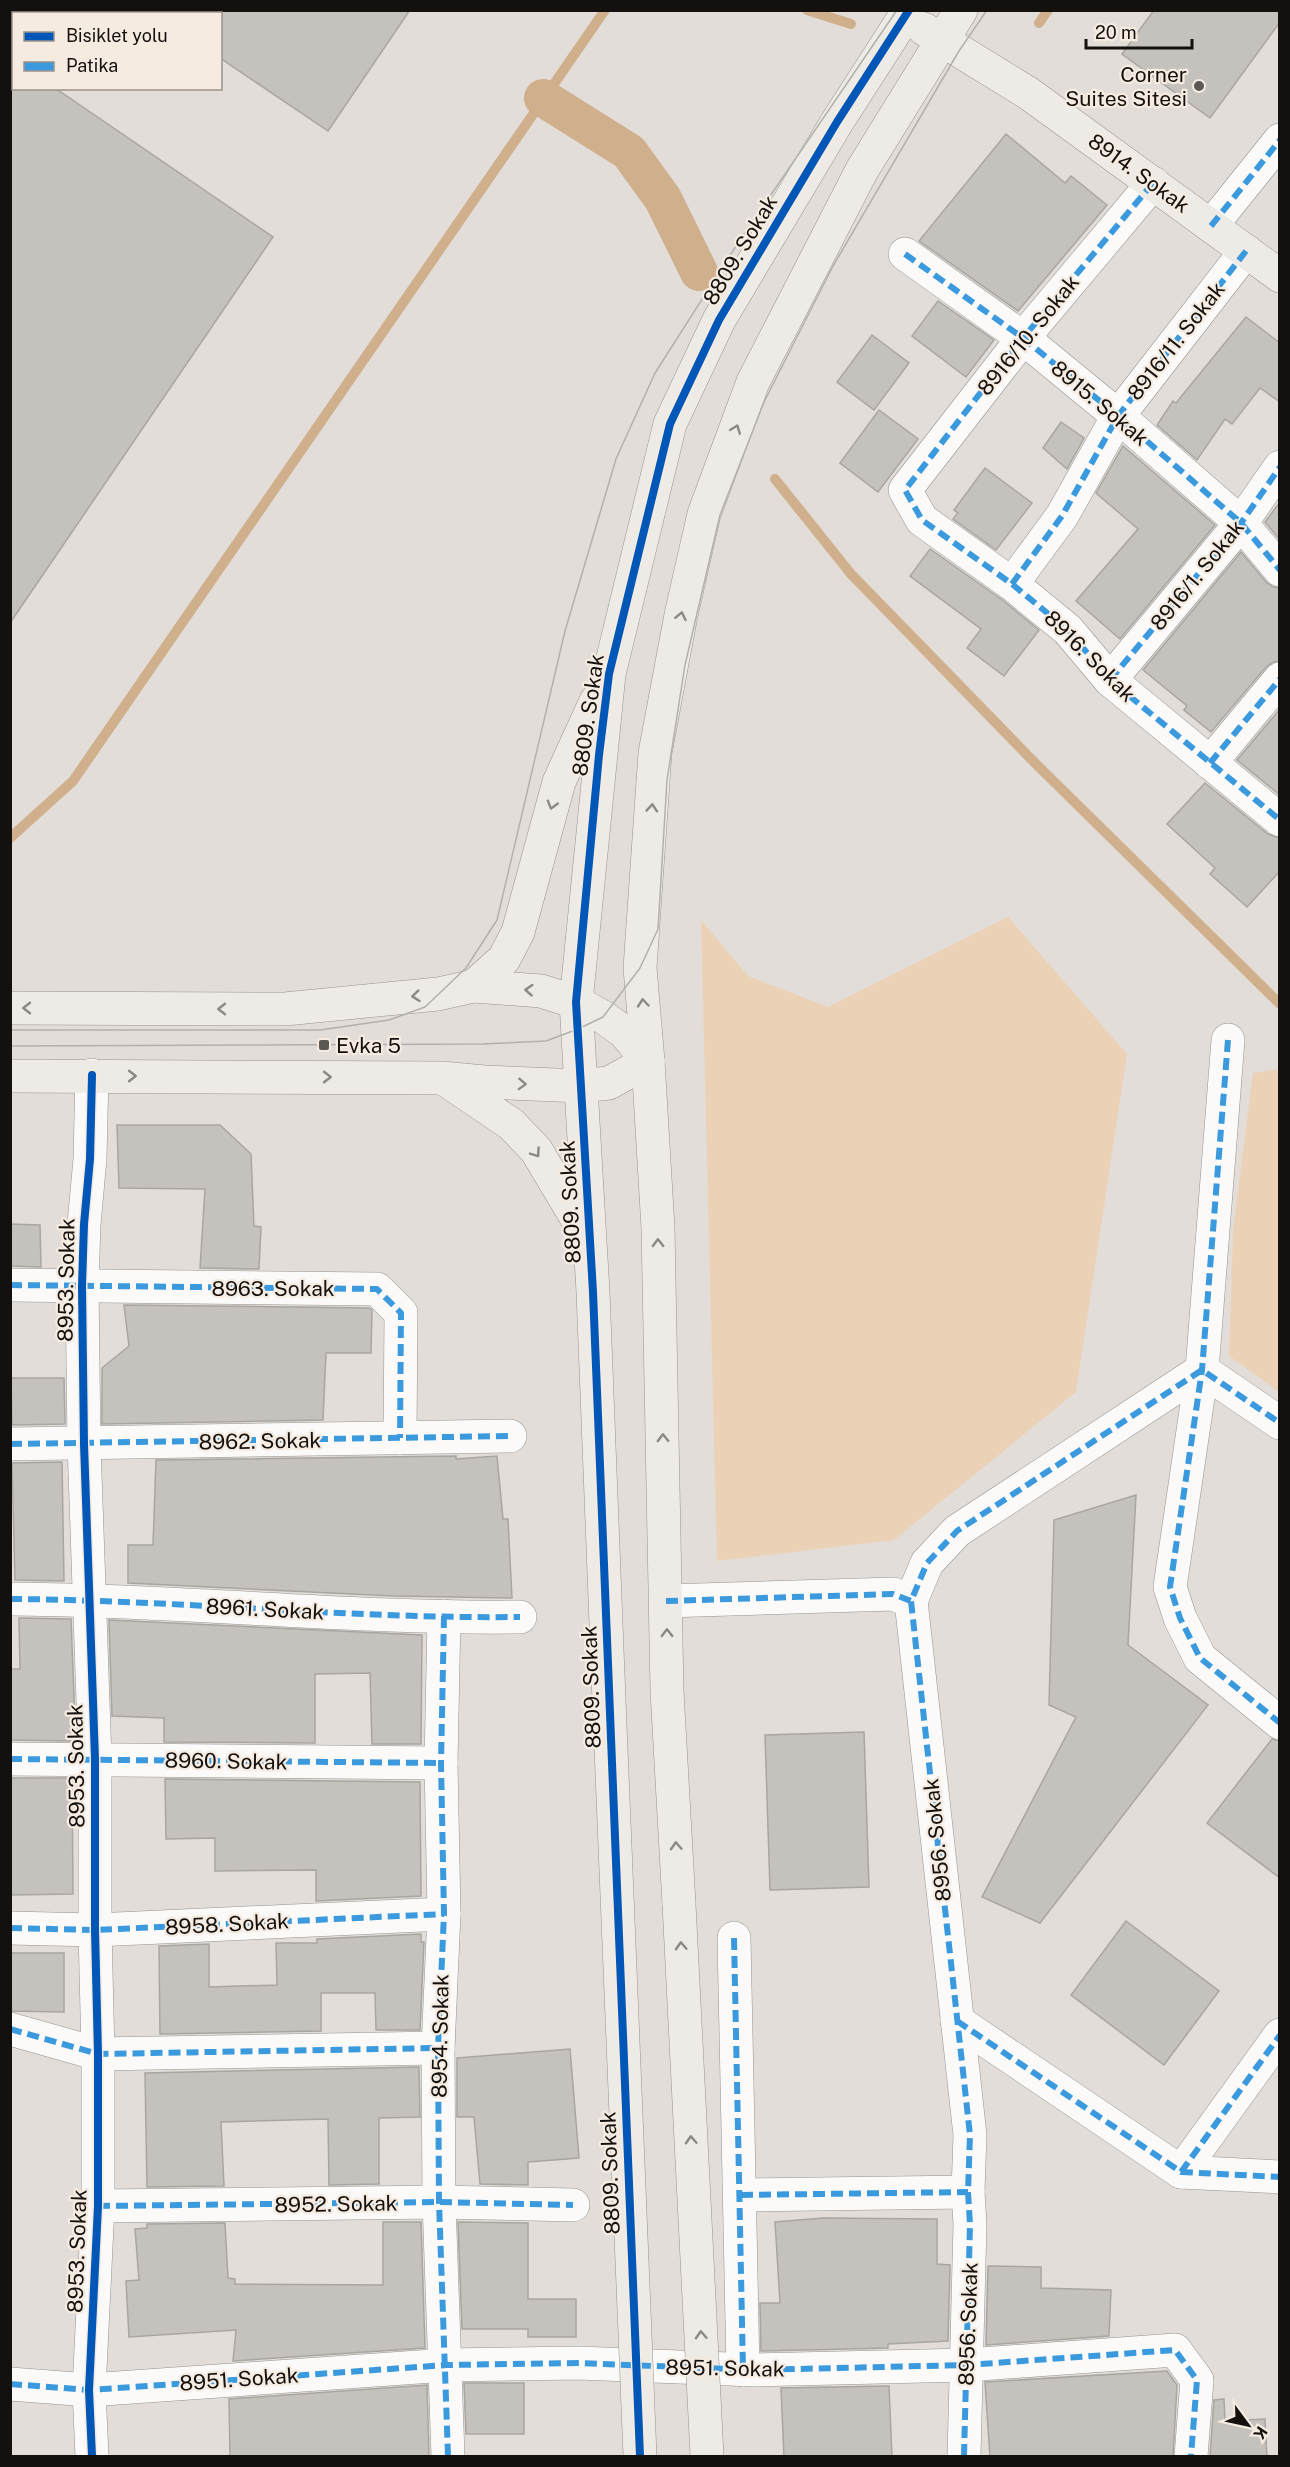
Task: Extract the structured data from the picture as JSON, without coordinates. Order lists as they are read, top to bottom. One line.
{"streets":{"street":["8914. Sokak","8809. Sokak","8916/10. Sokak","8916/11. Sokak","8915. Sokak","8916/1. Sokak","8916. Sokak","8953. Sokak","8963. Sokak","8962. Sokak","8961. Sokak","8960. Sokak","8956. Sokak","8958. Sokak","8954. Sokak","8952. Sokak","8951. Sokak"]},"crossings":[["8914. Sokak","8809. Sokak"],["8914. Sokak","8916/10. Sokak"],["8914. Sokak","8916/11. Sokak"],["8916/10. Sokak","8915. Sokak"],["8916/10. Sokak","8916. Sokak"],["8916/11. Sokak","8915. Sokak"],["8916/11. Sokak","8916. Sokak"],["8915. Sokak","8916/1. Sokak"],["8916/1. Sokak","8916. Sokak"],["8953. Sokak","8963. Sokak"],["8953. Sokak","8962. Sokak"],["8953. Sokak","8961. Sokak"],["8953. Sokak","8960. Sokak"],["8953. Sokak","8958. Sokak"],["8953. Sokak","8952. Sokak"],["8953. Sokak","8951. Sokak"],["8963. Sokak","8962. Sokak"],["8961. Sokak","8954. Sokak"],["8960. Sokak","8954. Sokak"],["8956. Sokak","8951. Sokak"],["8958. Sokak","8954. Sokak"],["8954. Sokak","8952. Sokak"],["8954. Sokak","8951. Sokak"]],"places":{"other":["Corner Suites Sitesi"],"transit":["Evka 5"]},"legend":["Bisiklet yolu","Patika"],"scale_bar":"20 m","north":"bottom right"}
